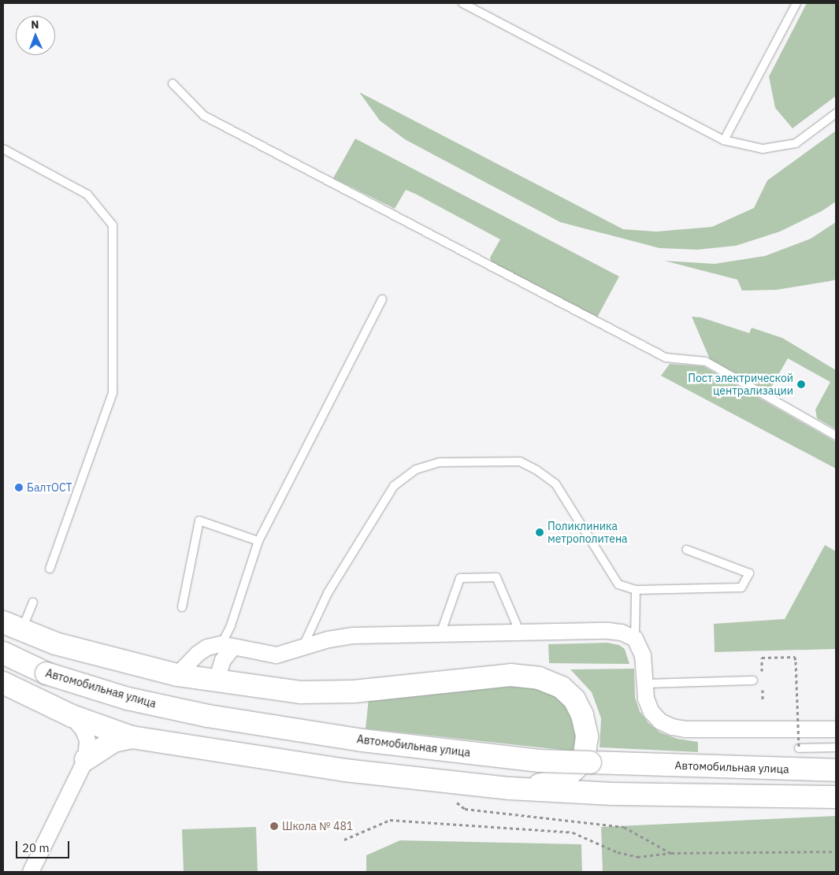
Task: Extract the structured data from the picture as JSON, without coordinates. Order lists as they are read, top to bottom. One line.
{"streets":{"main road":["Автомобильная улица"]},"places":["Пост электрической централизации","БалтОСТ","Поликлиника метрополитена","Школа № 481"],"scale_bar":"20 m","north":"top"}
